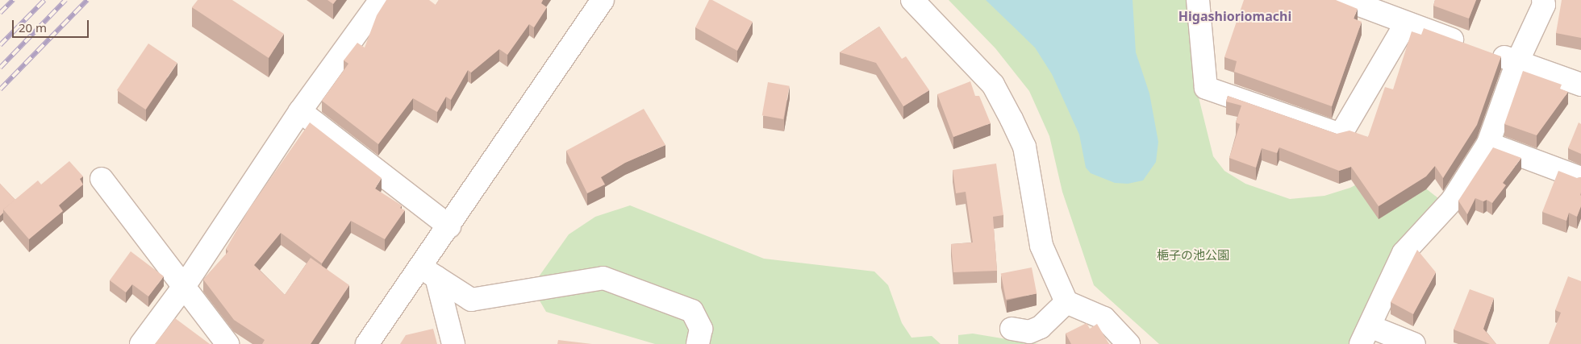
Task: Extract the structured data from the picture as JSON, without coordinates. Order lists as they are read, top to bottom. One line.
{"districts":["Higashioriomachi"],"parks":["梔子の池公園"],"scale_bar":"20 m"}
